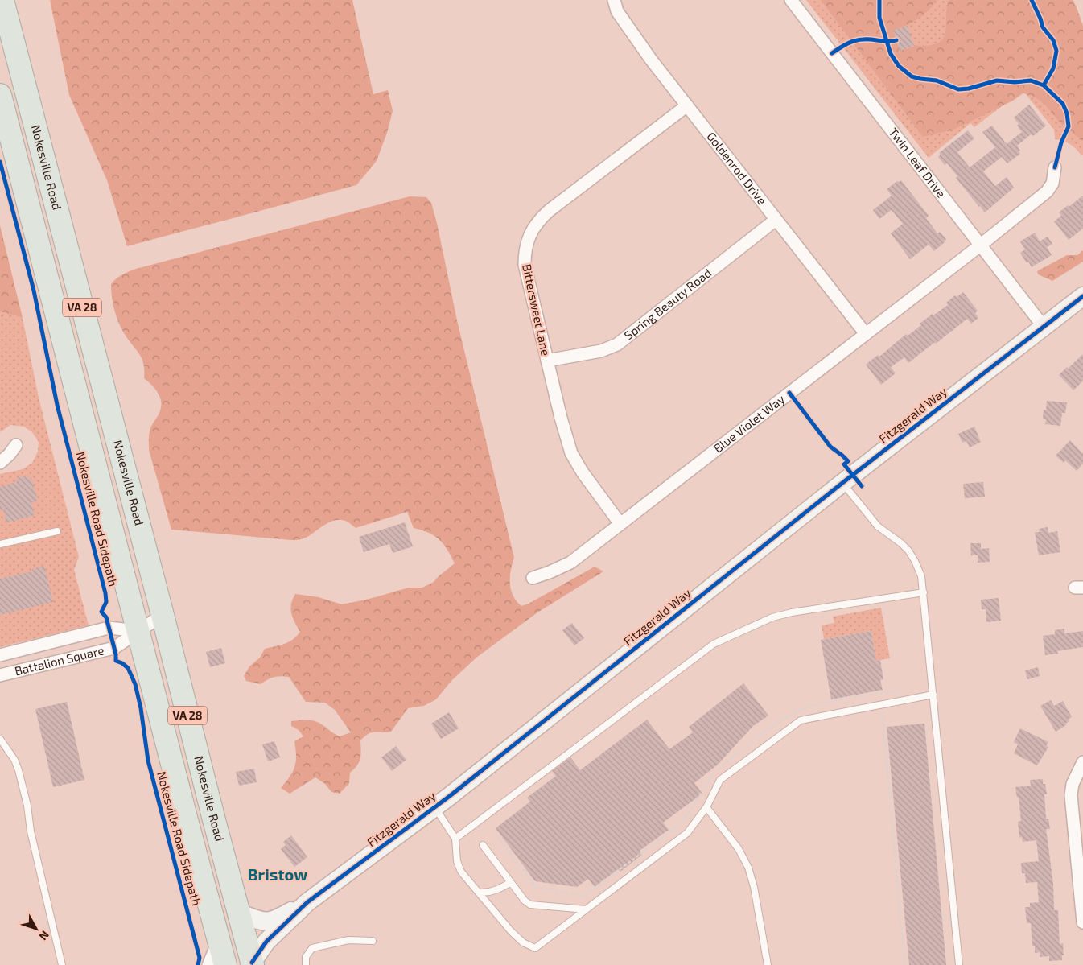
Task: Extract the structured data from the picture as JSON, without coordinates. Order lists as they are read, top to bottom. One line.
{"streets":{"highway":["Nokesville Road","VA 28"],"street":["Twin Leaf Drive","Goldenrod Drive","Spring Beauty Road","Bittersweet Lane","Fitzgerald Way","Blue Violet Way","Battalion Square"],"cycle path":["Nokesville Road Sidepath"]},"crossings":[["Twin Leaf Drive","Fitzgerald Way"],["Twin Leaf Drive","Blue Violet Way"],["Nokesville Road","Fitzgerald Way"],["Nokesville Road","Battalion Square"],["Goldenrod Drive","Spring Beauty Road"],["Goldenrod Drive","Bittersweet Lane"],["Goldenrod Drive","Blue Violet Way"],["Spring Beauty Road","Bittersweet Lane"],["VA 28","Battalion Square"],["Bittersweet Lane","Blue Violet Way"]],"districts":["Bristow"],"north":"bottom right"}
